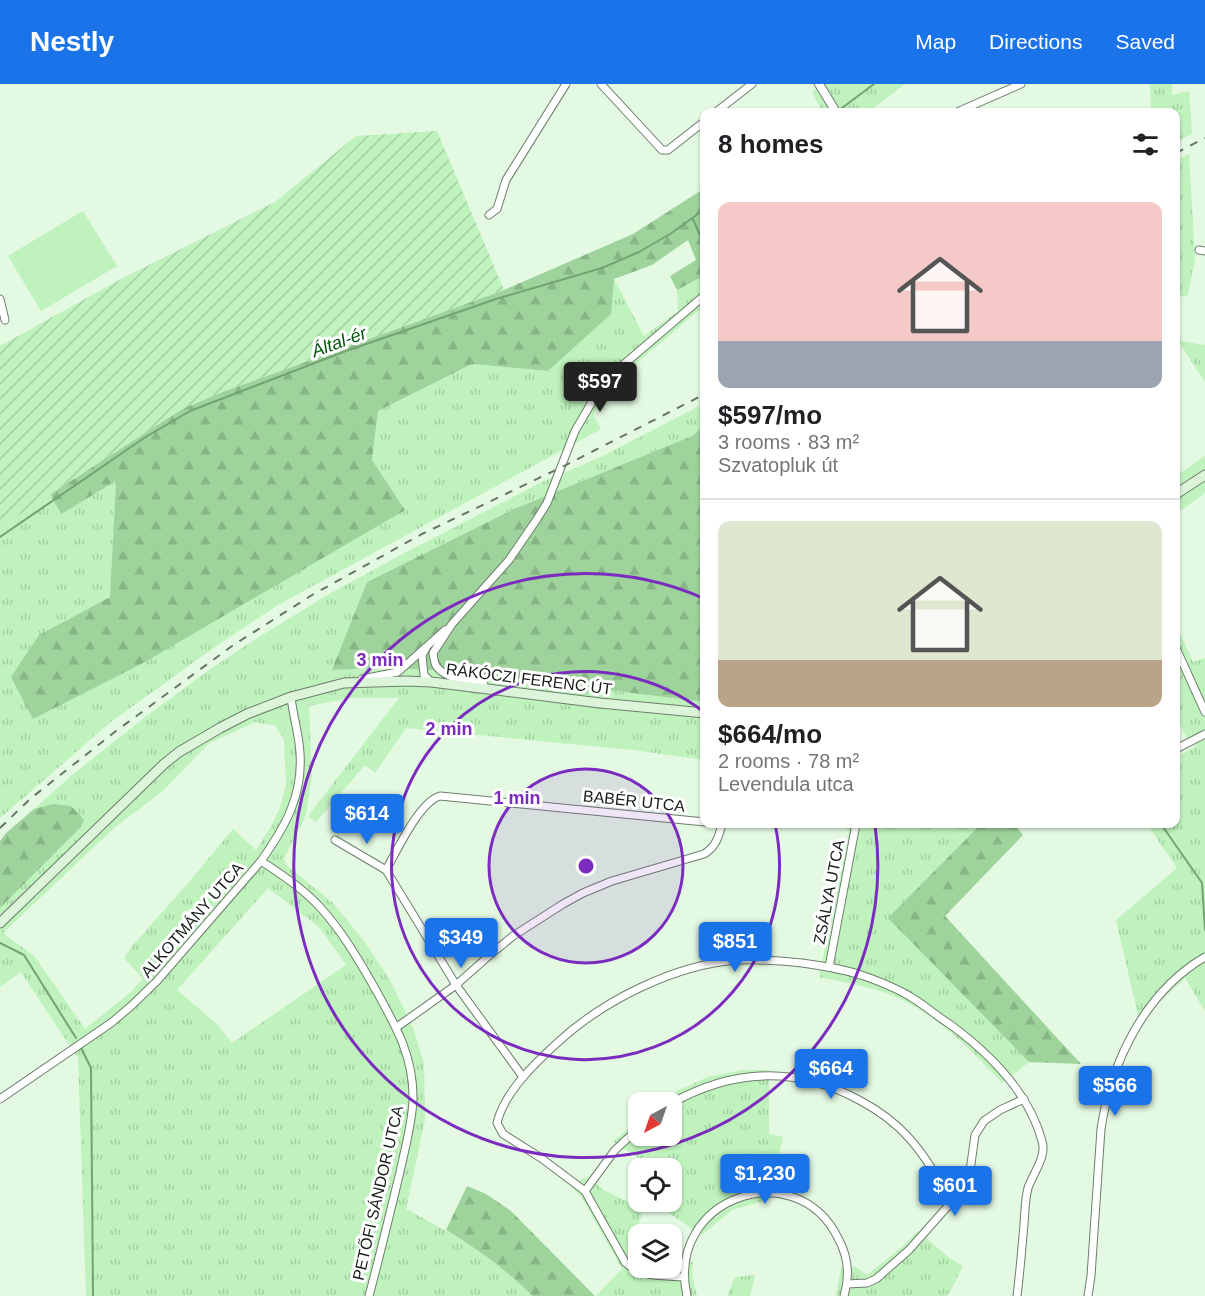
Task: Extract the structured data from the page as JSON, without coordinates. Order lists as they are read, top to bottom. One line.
{"streets":{"main road":["RÁKÓCZI FERENC ÚT"],"street":["BABÉR UTCA","ZSÁLYA UTCA","ALKOTMÁNY UTCA","PETŐFI SÁNDOR UTCA"]},"crossings":[["RÁKÓCZI FERENC ÚT","ALKOTMÁNY UTCA"],["ALKOTMÁNY UTCA","PETŐFI SÁNDOR UTCA"]],"water":["Által-ér"],"north":"bottom left","page":{"header":"Nestly","nav":["Map","Directions","Saved"],"heading":"8 homes","list":[{"name":"$597/mo","note":"3 rooms · 83 m² · Szvatopluk út"},{"name":"$664/mo","note":"2 rooms · 78 m² · Levendula utca"}],"price":["$597","$614","$349","$851","$664","$566","$1,230","$601"]},"rings":["3 min","2 min","1 min"]}
